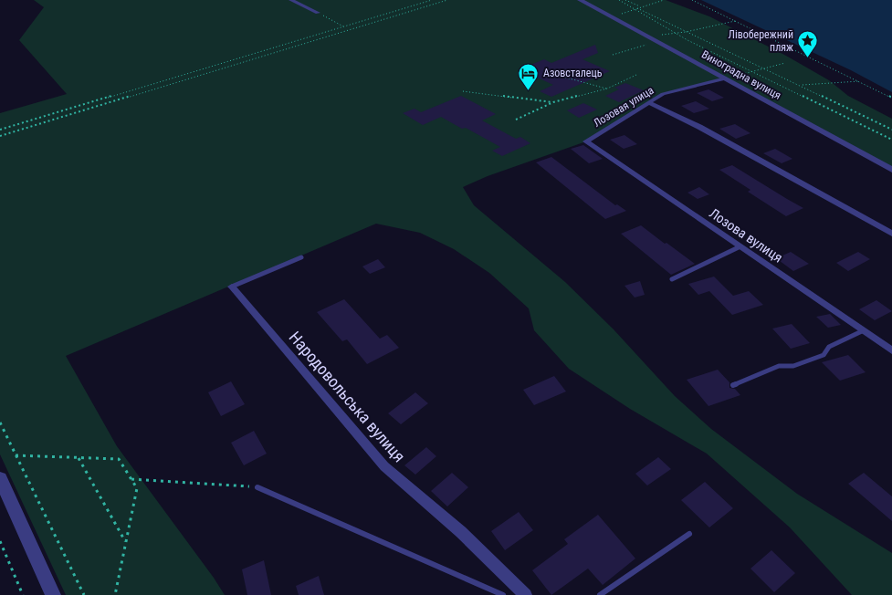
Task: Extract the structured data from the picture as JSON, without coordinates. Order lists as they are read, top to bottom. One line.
{"streets":{"street":["Виноградна вулиця","Лозовая улица","Лозова вулиця","Народовольська вулиця"]},"crossings":[["Виноградна вулиця","Лозовая улица"],["Лозовая улица","Лозова вулиця"]],"places":{"place":["Лівобережний пляж"],"hotel":["Азовсталець"]}}
